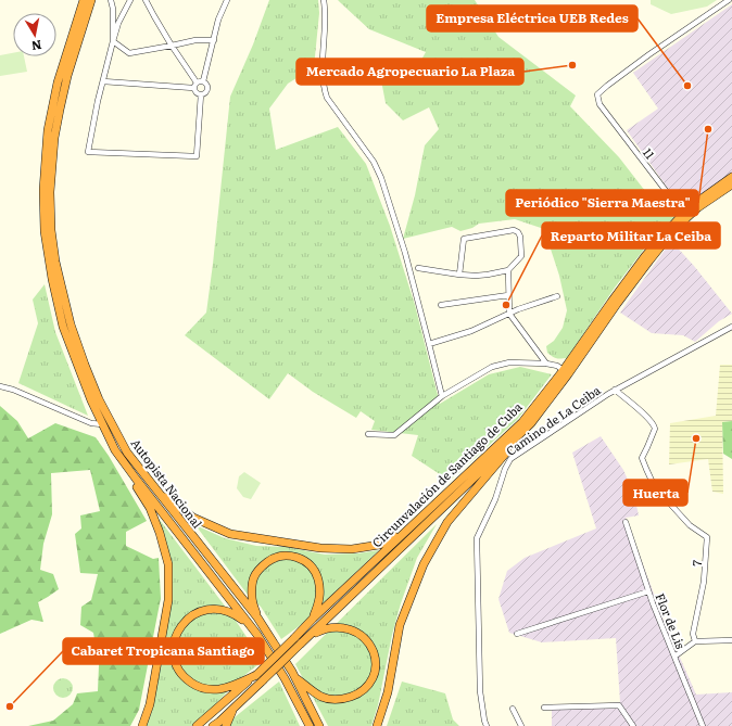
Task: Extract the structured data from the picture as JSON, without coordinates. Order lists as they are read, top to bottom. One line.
{"streets":{"highway":["Circunvalación de Santiago de Cuba","Autopista Nacional"],"street":["11","Camino de La Ceiba","7","Flor de Lis"]},"crossings":[["11","Circunvalación de Santiago de Cuba"],["Camino de La Ceiba","7"]],"places":["Mercado Agropecuario La Plaza","Empresa Eléctrica UEB Redes","Periódico \"Sierra Maestra\"","Reparto Militar La Ceiba","Huerta","Cabaret Tropicana Santiago"],"north":"bottom"}
